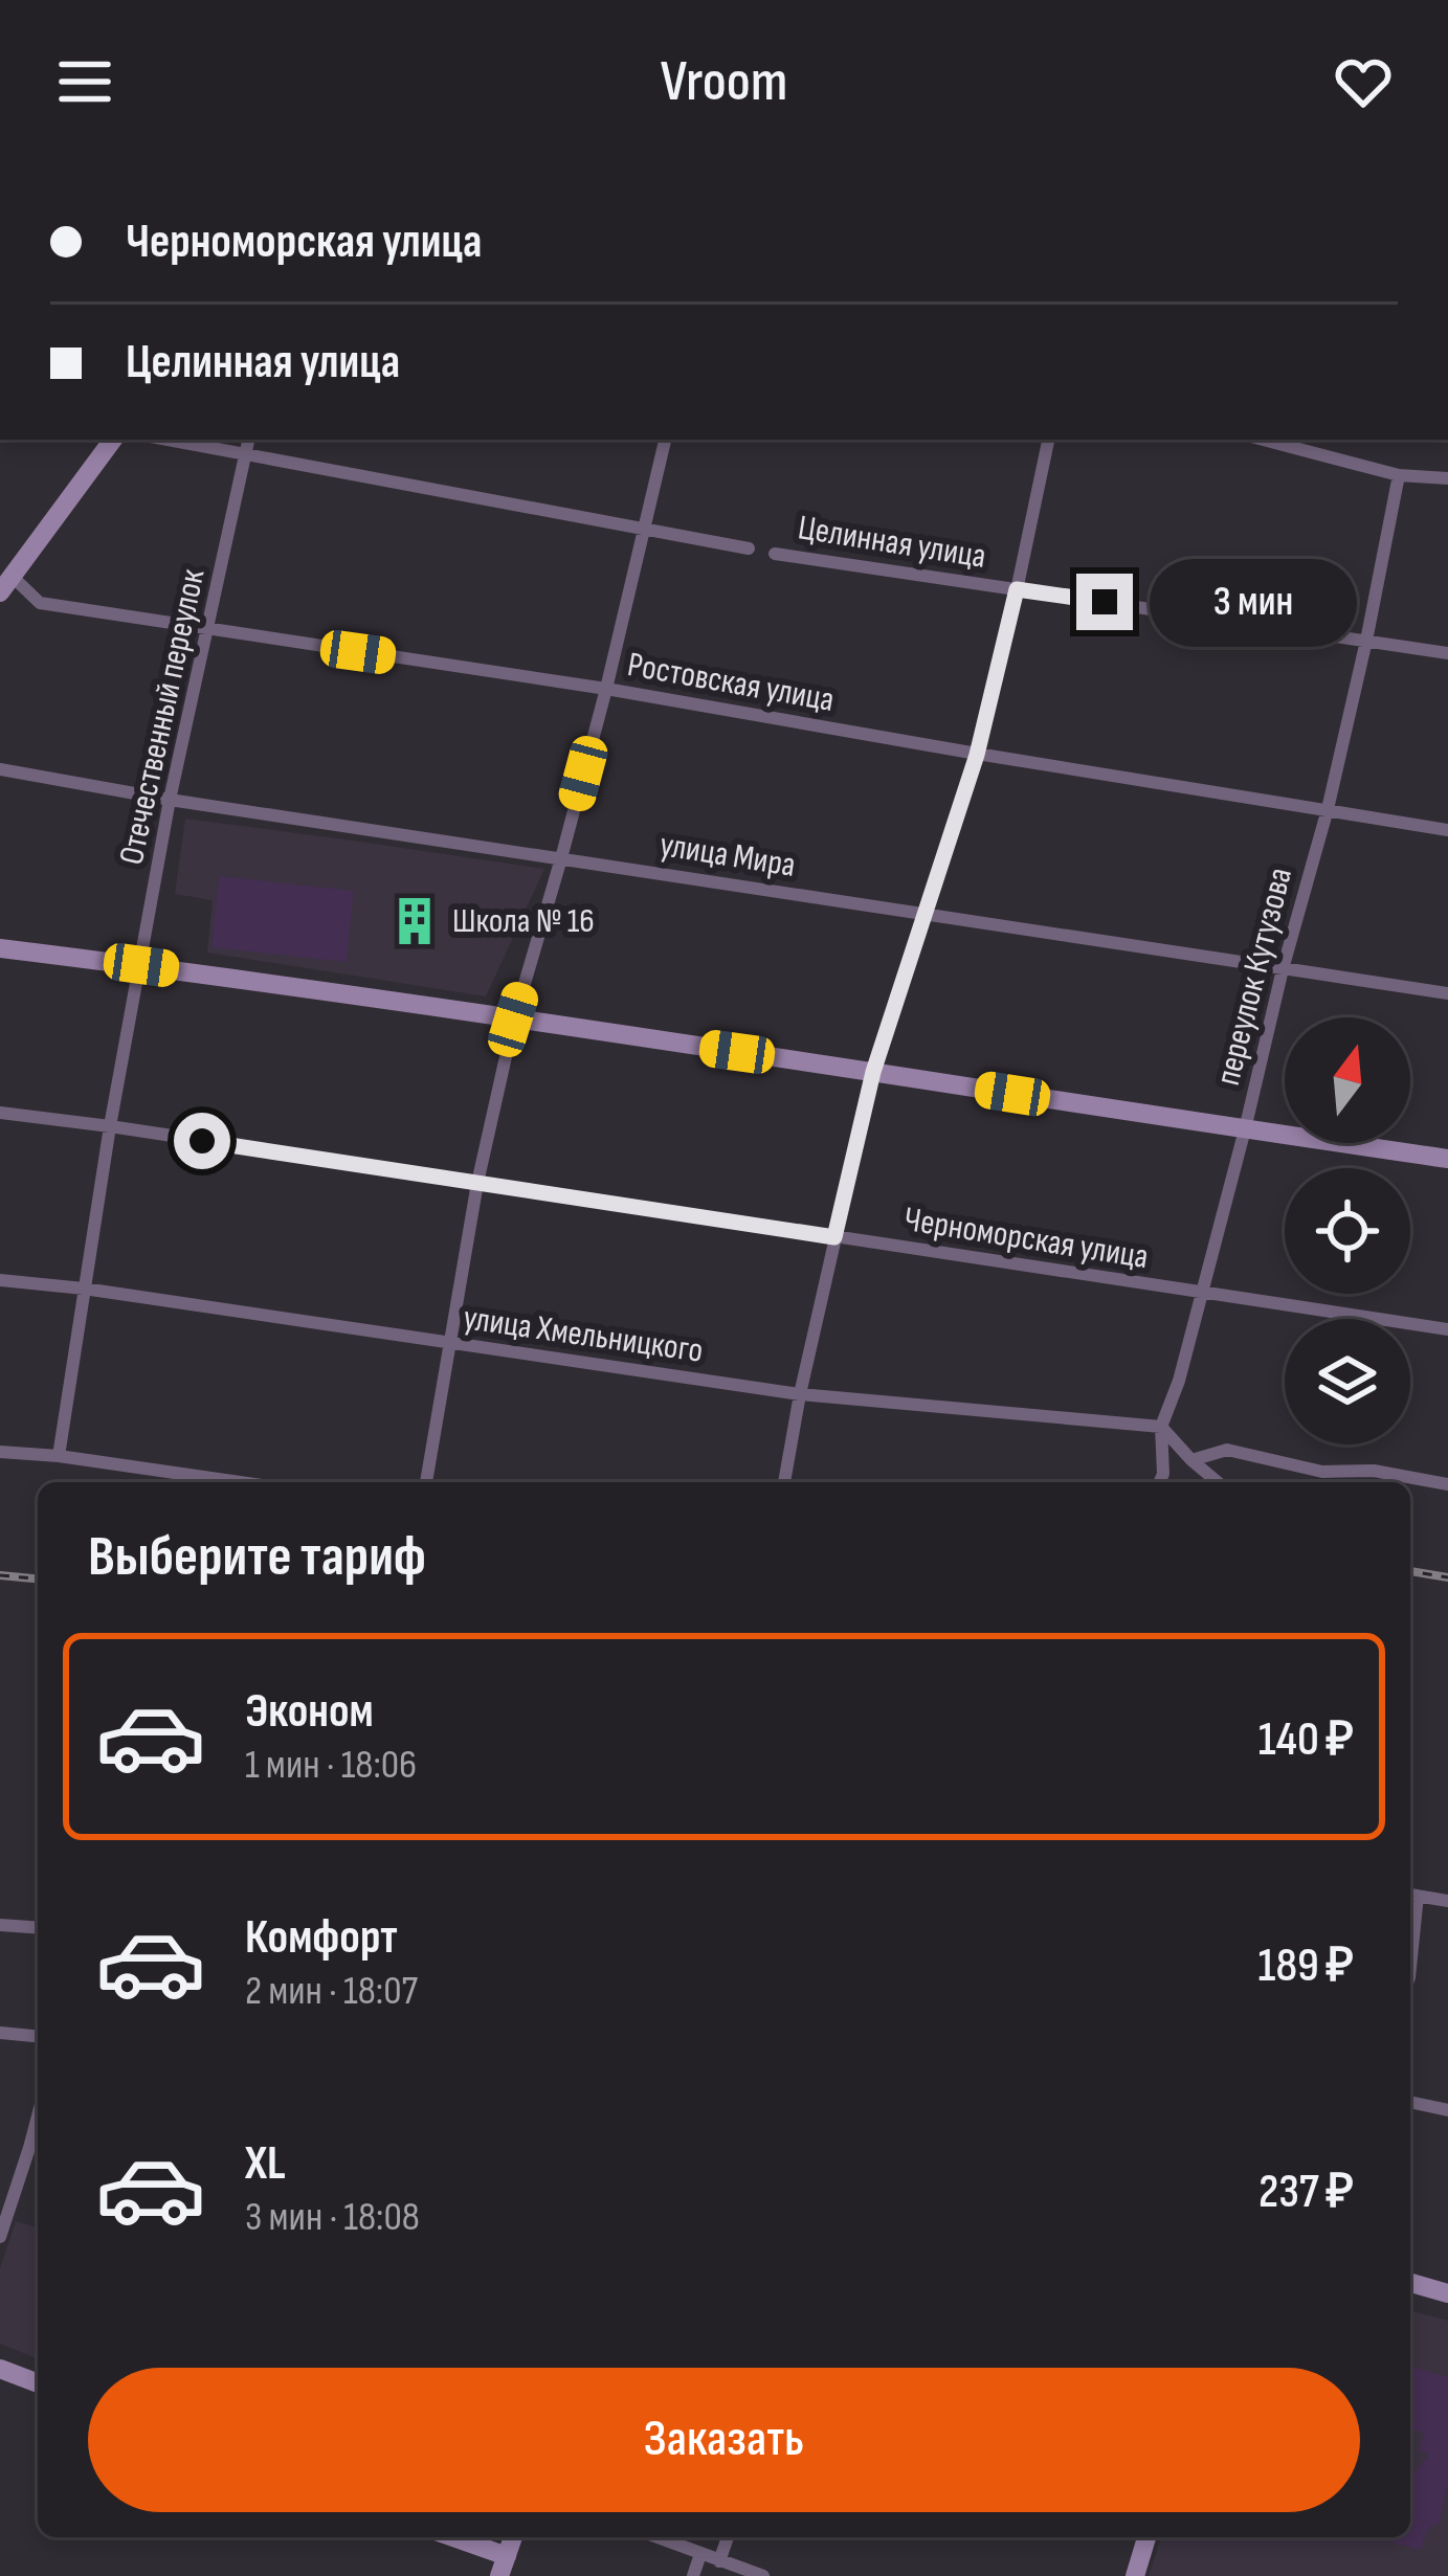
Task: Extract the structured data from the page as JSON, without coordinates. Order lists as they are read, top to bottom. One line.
{"streets":{"street":["Целинная улица","Ростовская улица","Отечественный переулок","улица Мира","переулок Кутузова","Черноморская улица","улица Хмельницкого"]},"crossings":[["Целинная улица","Отечественный переулок"],["Целинная улица","переулок Кутузова"],["Ростовская улица","Отечественный переулок"],["Ростовская улица","переулок Кутузова"],["Отечественный переулок","улица Мира"],["Отечественный переулок","Черноморская улица"],["Отечественный переулок","улица Хмельницкого"],["улица Мира","переулок Кутузова"],["переулок Кутузова","Черноморская улица"],["переулок Кутузова","улица Хмельницкого"]],"places":{"building":["Школа № 16"]},"north":"top","page":{"header":"Vroom","banner":["Черноморская улица","Целинная улица"],"bubble":"3 мин","heading":"Выберите тариф","list":[{"name":"Эконом","note":"1 мин · 18:06","value":"140 ₽"},{"name":"Комфорт","note":"2 мин · 18:07","value":"189 ₽"},{"name":"XL","note":"3 мин · 18:08","value":"237 ₽"}],"buttons":"Заказать"}}
